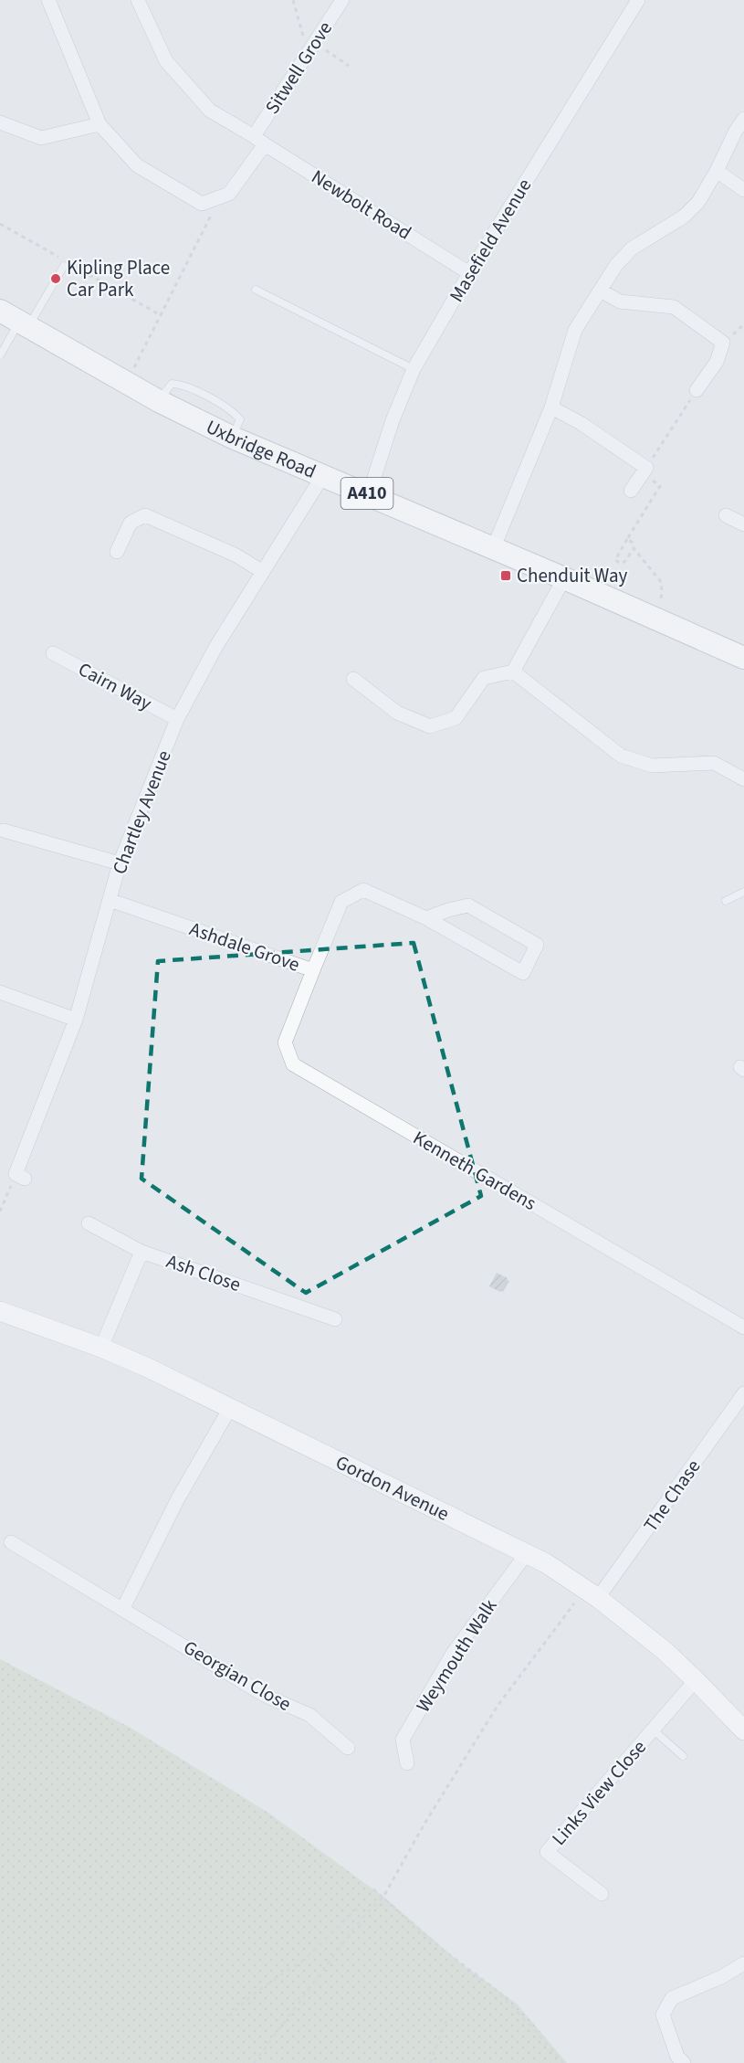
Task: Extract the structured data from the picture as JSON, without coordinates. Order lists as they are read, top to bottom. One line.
{"streets":{"main road":["Uxbridge Road","A410"],"street":["Sitwell Grove","Newbolt Road","Masefield Avenue","Cairn Way","Chartley Avenue","Ashdale Grove","Kenneth Gardens","Ash Close","Gordon Avenue","The Chase","Weymouth Walk","Georgian Close","Links View Close"]},"crossings":[["Sitwell Grove","Newbolt Road"],["Newbolt Road","Masefield Avenue"],["Masefield Avenue","Uxbridge Road"],["Uxbridge Road","Chartley Avenue"],["Cairn Way","Chartley Avenue"],["Chartley Avenue","Ashdale Grove"],["Ashdale Grove","Kenneth Gardens"],["Ash Close","Gordon Avenue"],["Gordon Avenue","The Chase"],["Gordon Avenue","Weymouth Walk"],["Gordon Avenue","Links View Close"]],"places":{"other":["Kipling Place Car Park"],"transit":["Chenduit Way"]}}
